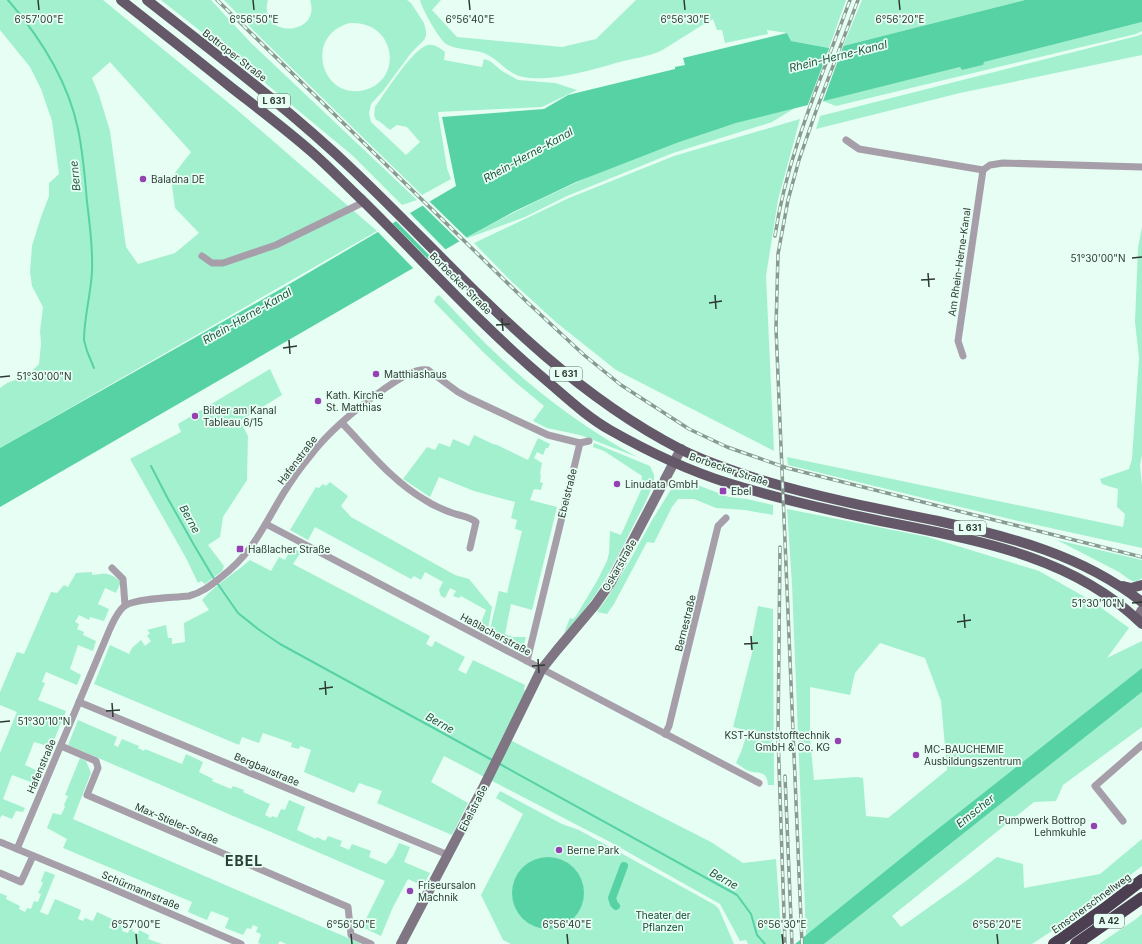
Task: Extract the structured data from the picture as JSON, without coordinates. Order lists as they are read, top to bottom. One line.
{"streets":{"highway":["Emscherschnellweg","A 42"],"main road":["Bottroper Straße","L 631","Borbecker Straße"],"street":["Am Rhein-Herne-Kanal","Hafenstraße","Ebelstraße","Oskarstraße","Bernestraße","Haßlacherstraße","Bergbaustraße","Max-Stieler-Straße","Schürmannstraße"]},"crossings":[["Bottroper Straße","Borbecker Straße"],["L 631","Borbecker Straße"],["Borbecker Straße","Oskarstraße"],["Hafenstraße","Ebelstraße"],["Hafenstraße","Haßlacherstraße"],["Hafenstraße","Bergbaustraße"],["Hafenstraße","Max-Stieler-Straße"],["Hafenstraße","Schürmannstraße"],["Ebelstraße","Oskarstraße"],["Ebelstraße","Haßlacherstraße"],["Ebelstraße","Bergbaustraße"],["Oskarstraße","Haßlacherstraße"],["Bernestraße","Haßlacherstraße"]],"districts":["EBEL"],"water":["Rhein-Herne-Kanal","Berne","Emscher"],"parks":["Theater der Pflanzen"],"places":{"other":["Baladna DE","Matthiashaus","Kath. Kirche St. Matthias","Bilder am Kanal Tableau 6/15","Linudata GmbH","KST-Kunststofftechnik GmbH & Co. KG","MC-BAUCHEMIE Ausbildungszentrum","Pumpwerk Bottrop Lehmkuhle","Berne Park","Friseursalon Machnik"],"transit":["Ebel","Haßlacher Straße"]},"coordinates":["6°57'00\"E","6°56'50\"E","6°56'40\"E","6°56'30\"E","6°56'20\"E","51°30'00\"N","51°30'10\"N"]}
